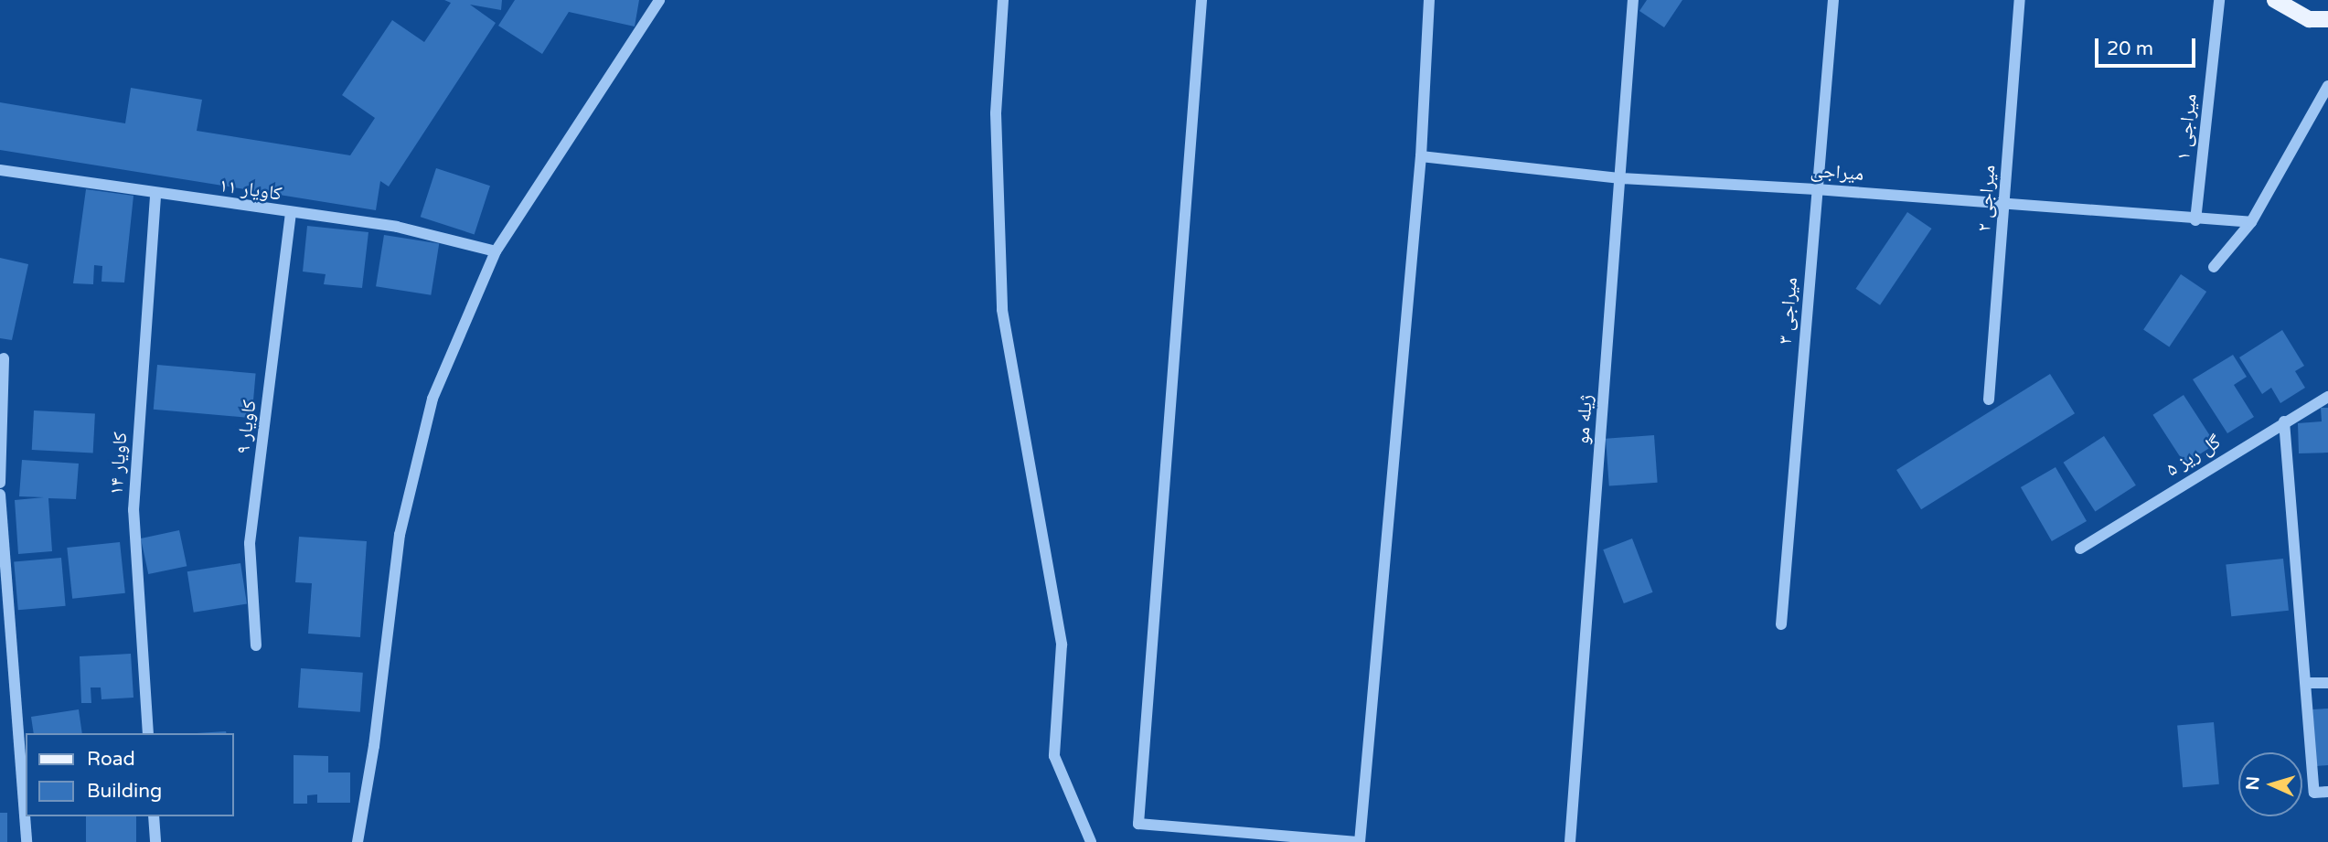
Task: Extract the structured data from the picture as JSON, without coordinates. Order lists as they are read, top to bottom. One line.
{"streets":{"street":["میراجی ۱","میراجی","کاویار ۱۱","میراجی ۲","میراجی ۳","ژیله مو","کاویار ۹","گل ریز ۵","کاویار ۱۴"]},"crossings":[["میراجی ۱","میراجی"],["میراجی","میراجی ۲"],["میراجی","میراجی ۳"],["میراجی","ژیله مو"],["کاویار ۱۱","کاویار ۹"],["کاویار ۱۱","کاویار ۱۴"]],"legend":["Road","Building"],"scale_bar":"20 m","north":"left"}
